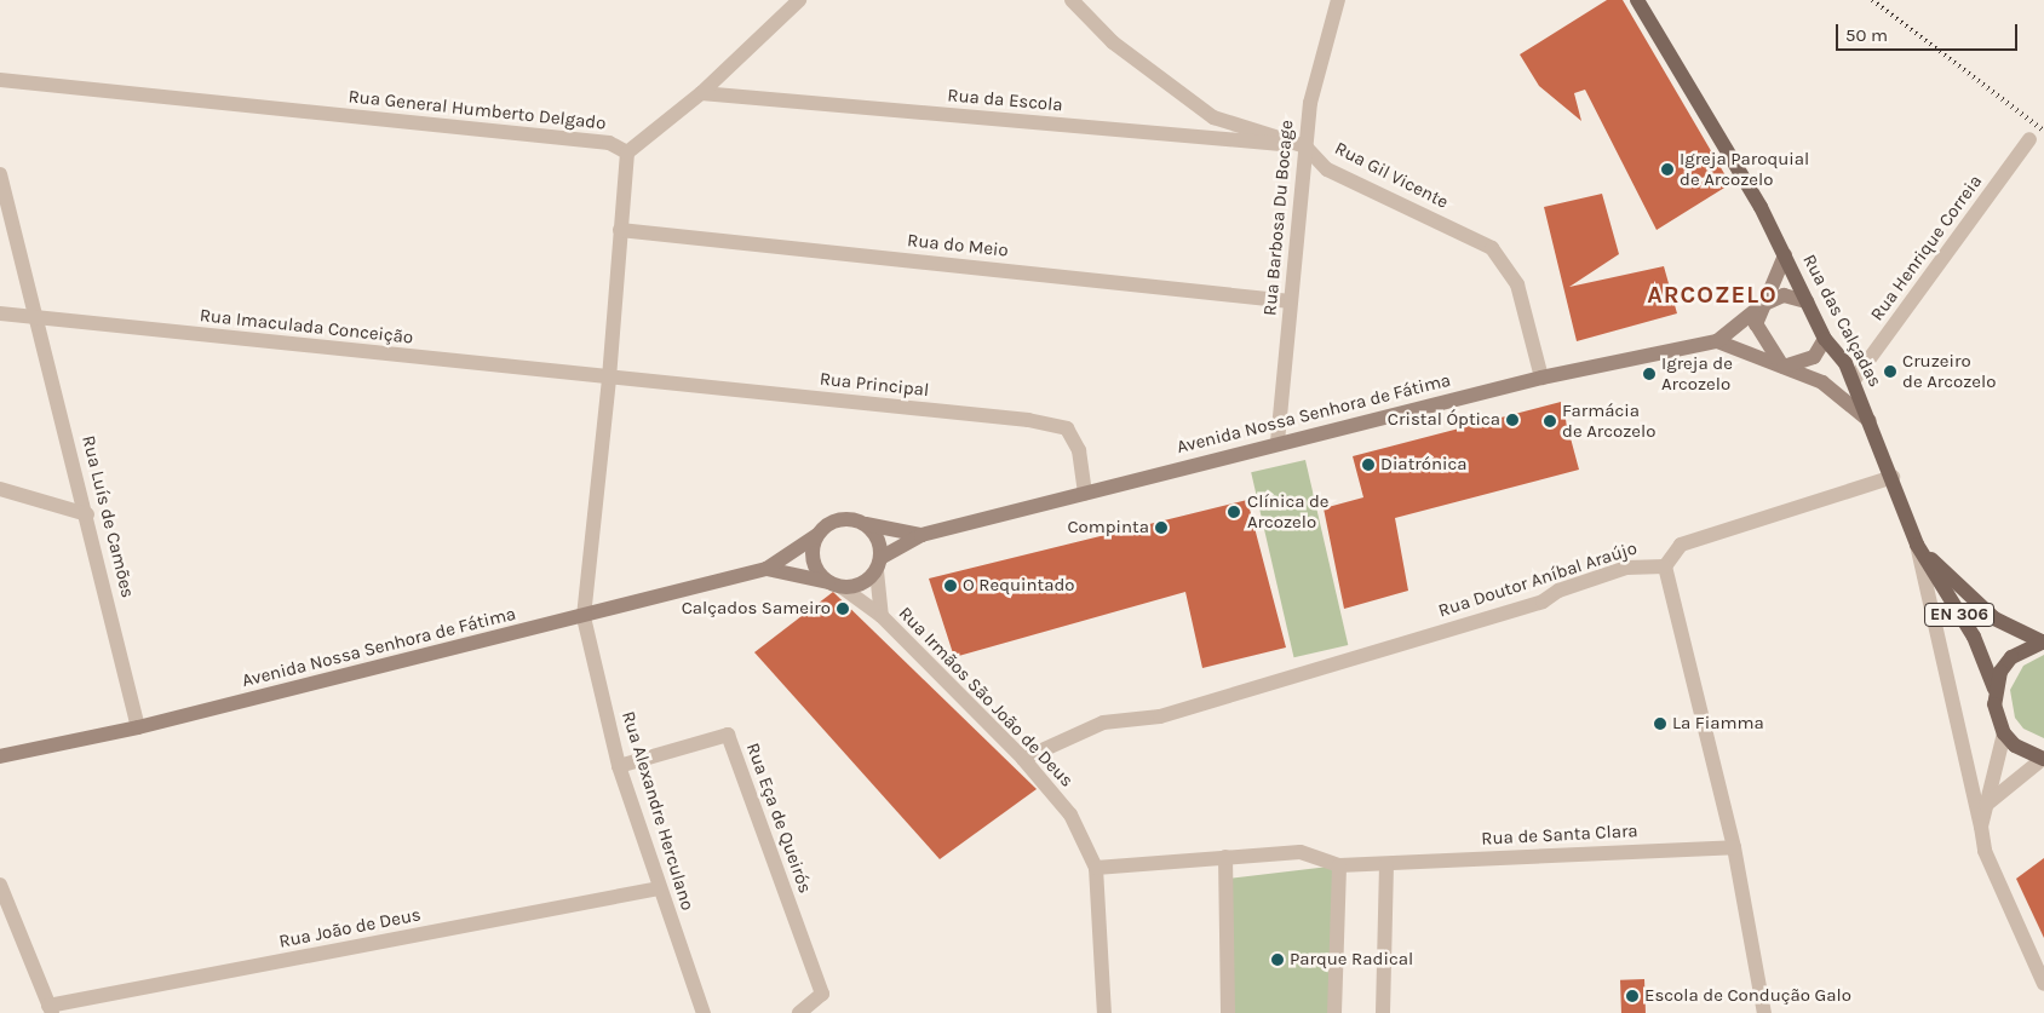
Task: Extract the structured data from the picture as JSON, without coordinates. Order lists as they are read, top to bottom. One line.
{"streets":{"main road":["Rua das Calçadas","EN 306"],"street":["Rua da Escola","Rua General Humberto Delgado","Rua Gil Vicente","Rua Barbosa Du Bocage","Rua do Meio","Rua Henrique Correia","Rua Imaculada Conceição","Rua Principal","Avenida Nossa Senhora de Fátima","Rua Luís de Camões","Rua Doutor Aníbal Araújo","Rua Irmãos São João de Deus","Rua Alexandre Herculano","Rua Eça de Queirós","Rua de Santa Clara","Rua João de Deus"]},"crossings":[["Rua da Escola","Rua Gil Vicente"],["Rua da Escola","Rua Barbosa Du Bocage"],["Rua Gil Vicente","Rua Barbosa Du Bocage"],["Rua Gil Vicente","Avenida Nossa Senhora de Fátima"],["Rua Barbosa Du Bocage","Rua do Meio"],["Rua Barbosa Du Bocage","Avenida Nossa Senhora de Fátima"],["Rua Henrique Correia","Rua das Calçadas"],["Rua das Calçadas","EN 306"],["Rua Imaculada Conceição","Rua Principal"],["Rua Imaculada Conceição","Rua Luís de Camões"],["Rua Principal","Avenida Nossa Senhora de Fátima"],["Avenida Nossa Senhora de Fátima","Rua Luís de Camões"],["Avenida Nossa Senhora de Fátima","Rua Irmãos São João de Deus"],["Avenida Nossa Senhora de Fátima","Rua Alexandre Herculano"],["Rua Doutor Aníbal Araújo","Rua Irmãos São João de Deus"],["Rua Doutor Aníbal Araújo","Rua de Santa Clara"],["Rua Irmãos São João de Deus","Rua de Santa Clara"],["Rua Alexandre Herculano","Rua Eça de Queirós"],["Rua Alexandre Herculano","Rua João de Deus"]],"districts":["ARCOZELO"],"places":["Igreja Paroquial de Arcozelo","Cruzeiro de Arcozelo","Igreja de Arcozelo","Cristal Óptica","Farmácia de Arcozelo","Diatrónica","Clínica de Arcozelo","Compinta","O Requintado","Calçados Sameiro","La Fiamma","Parque Radical","Escola de Condução Galo"],"scale_bar":"50 m"}
